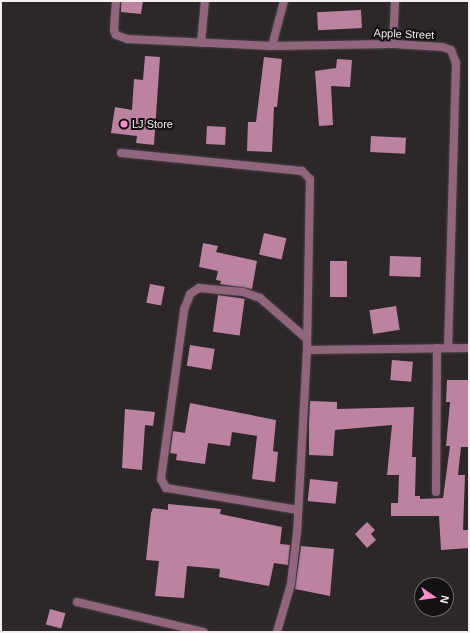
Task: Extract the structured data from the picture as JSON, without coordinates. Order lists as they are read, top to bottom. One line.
{"streets":{"street":["Apple Street"]},"places":["LJ Store"],"north":"right"}
